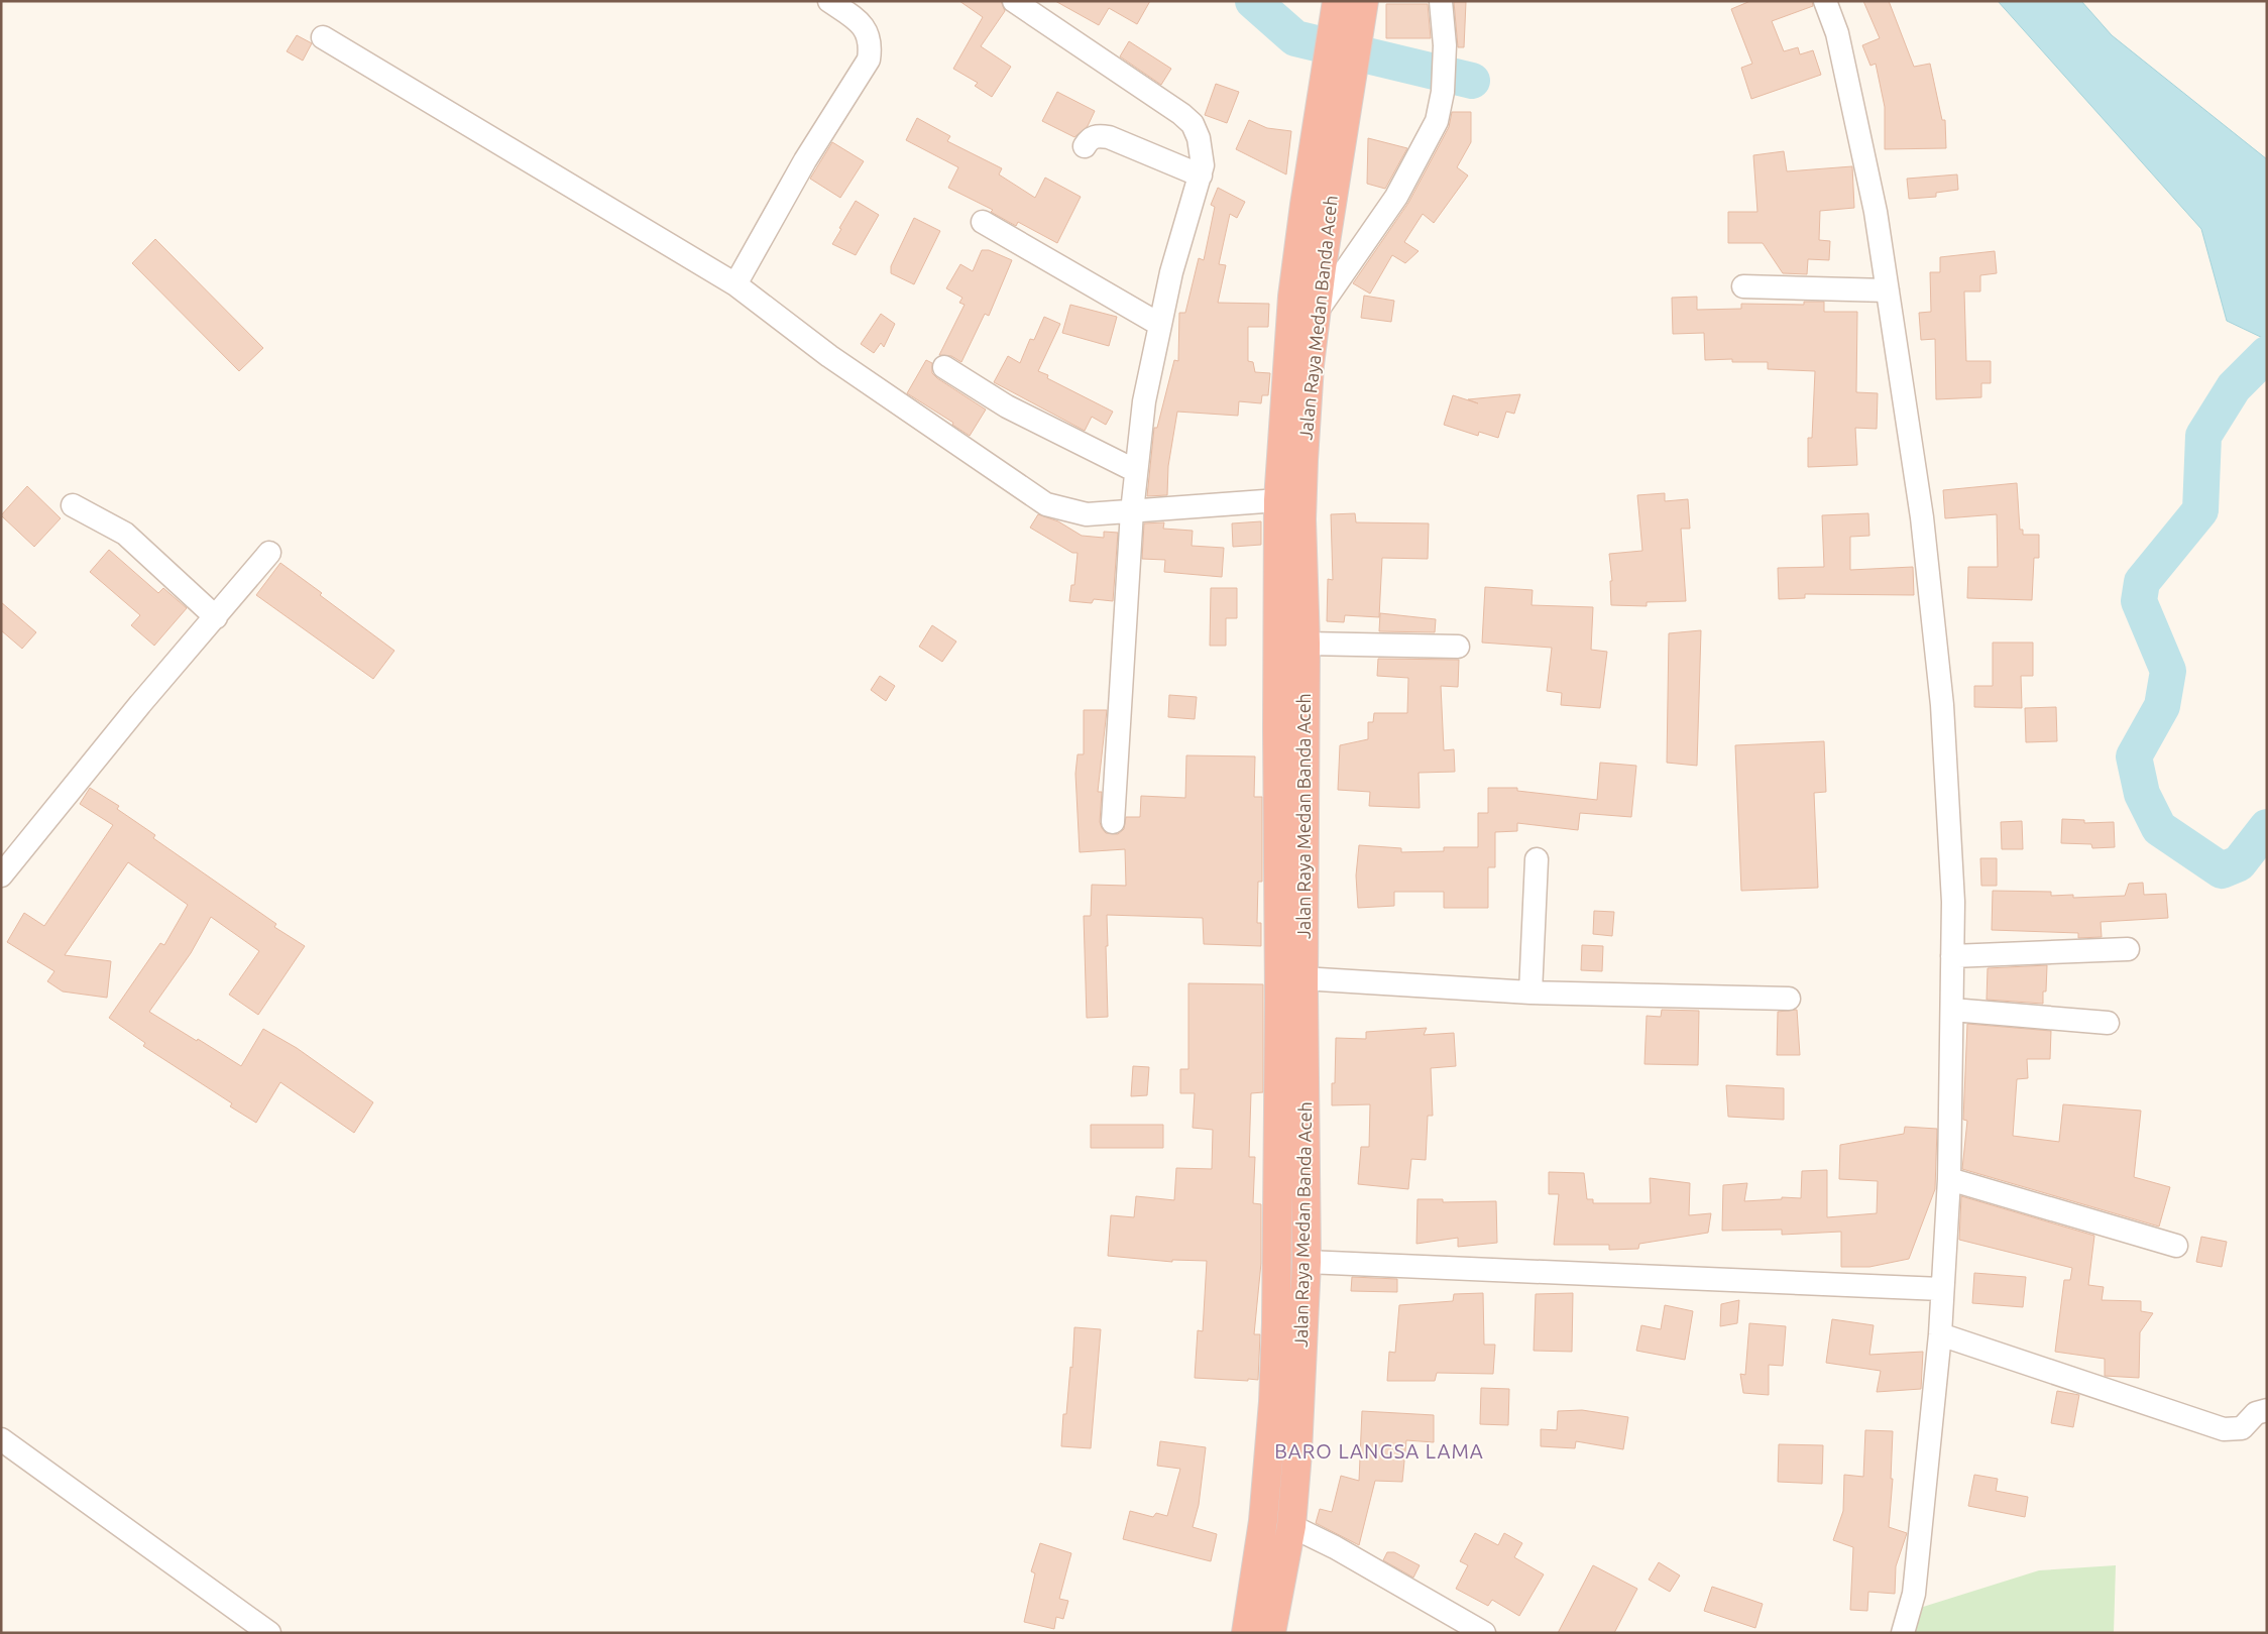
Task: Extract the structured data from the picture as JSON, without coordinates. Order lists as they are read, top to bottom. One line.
{"streets":{"highway":["Jalan Raya Medan Banda Aceh"]},"districts":["BARO LANGSA LAMA"]}
